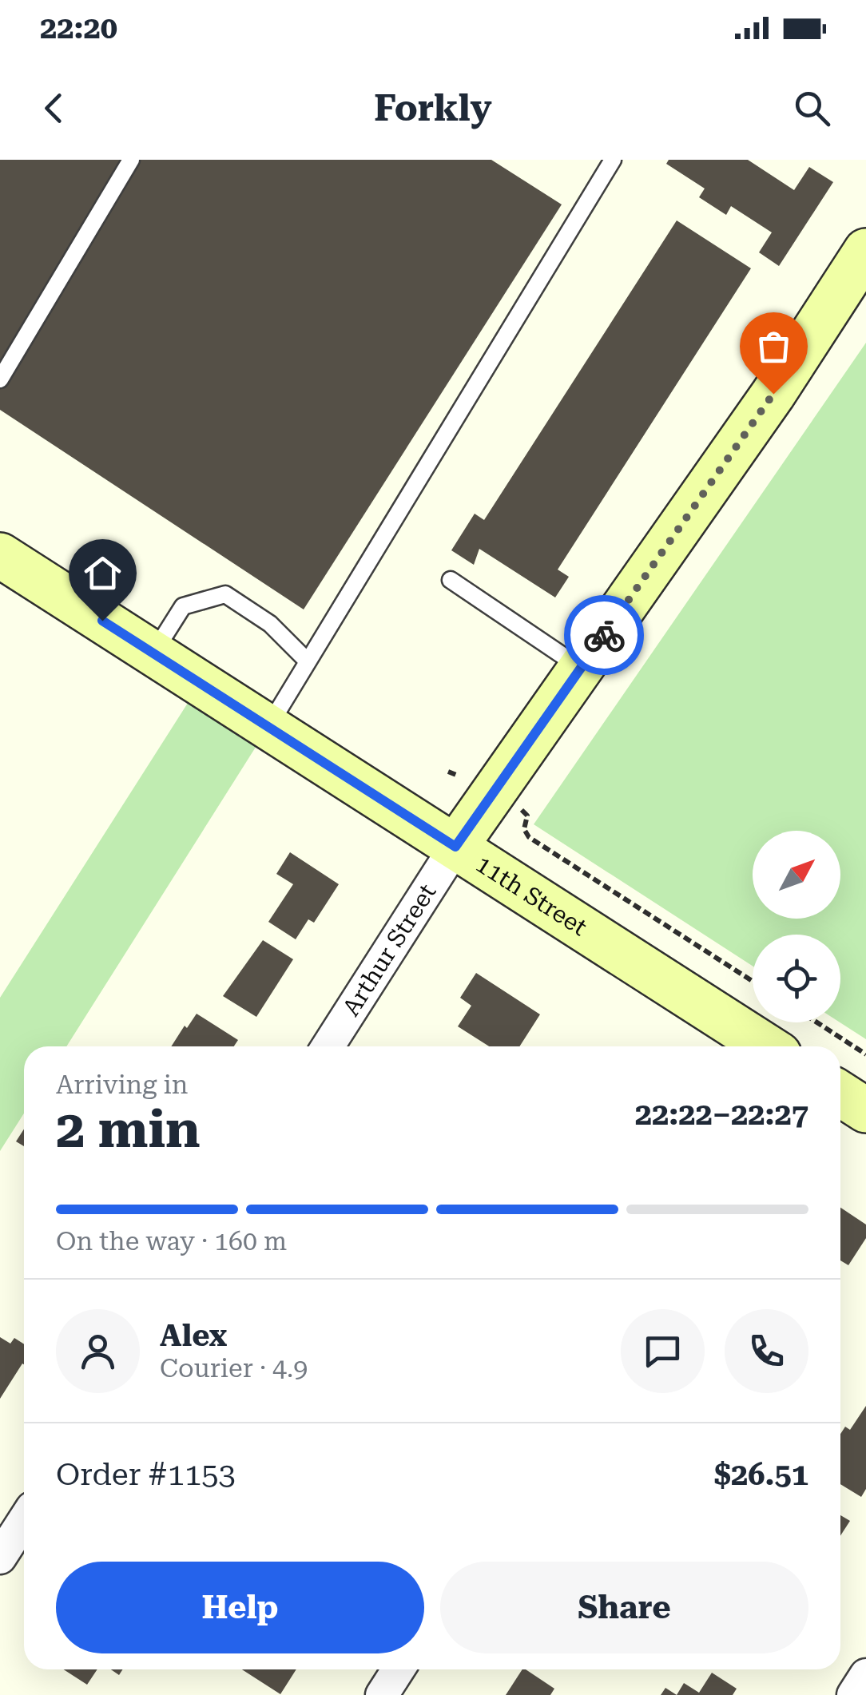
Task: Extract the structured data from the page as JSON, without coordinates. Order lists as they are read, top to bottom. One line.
{"streets":{"main road":["11th Street"],"street":["Arthur Street"]},"crossings":[["11th Street","Arthur Street"]],"north":"top right","page":{"status":"22:20","header":"Forkly","heading":["2 min","Arriving in","22:22–22:27"],"panel":["Alex","Courier · 4.9","Order #1153","$26.51"],"bar":"On the way · 160 m","buttons":["Help","Share"]}}
